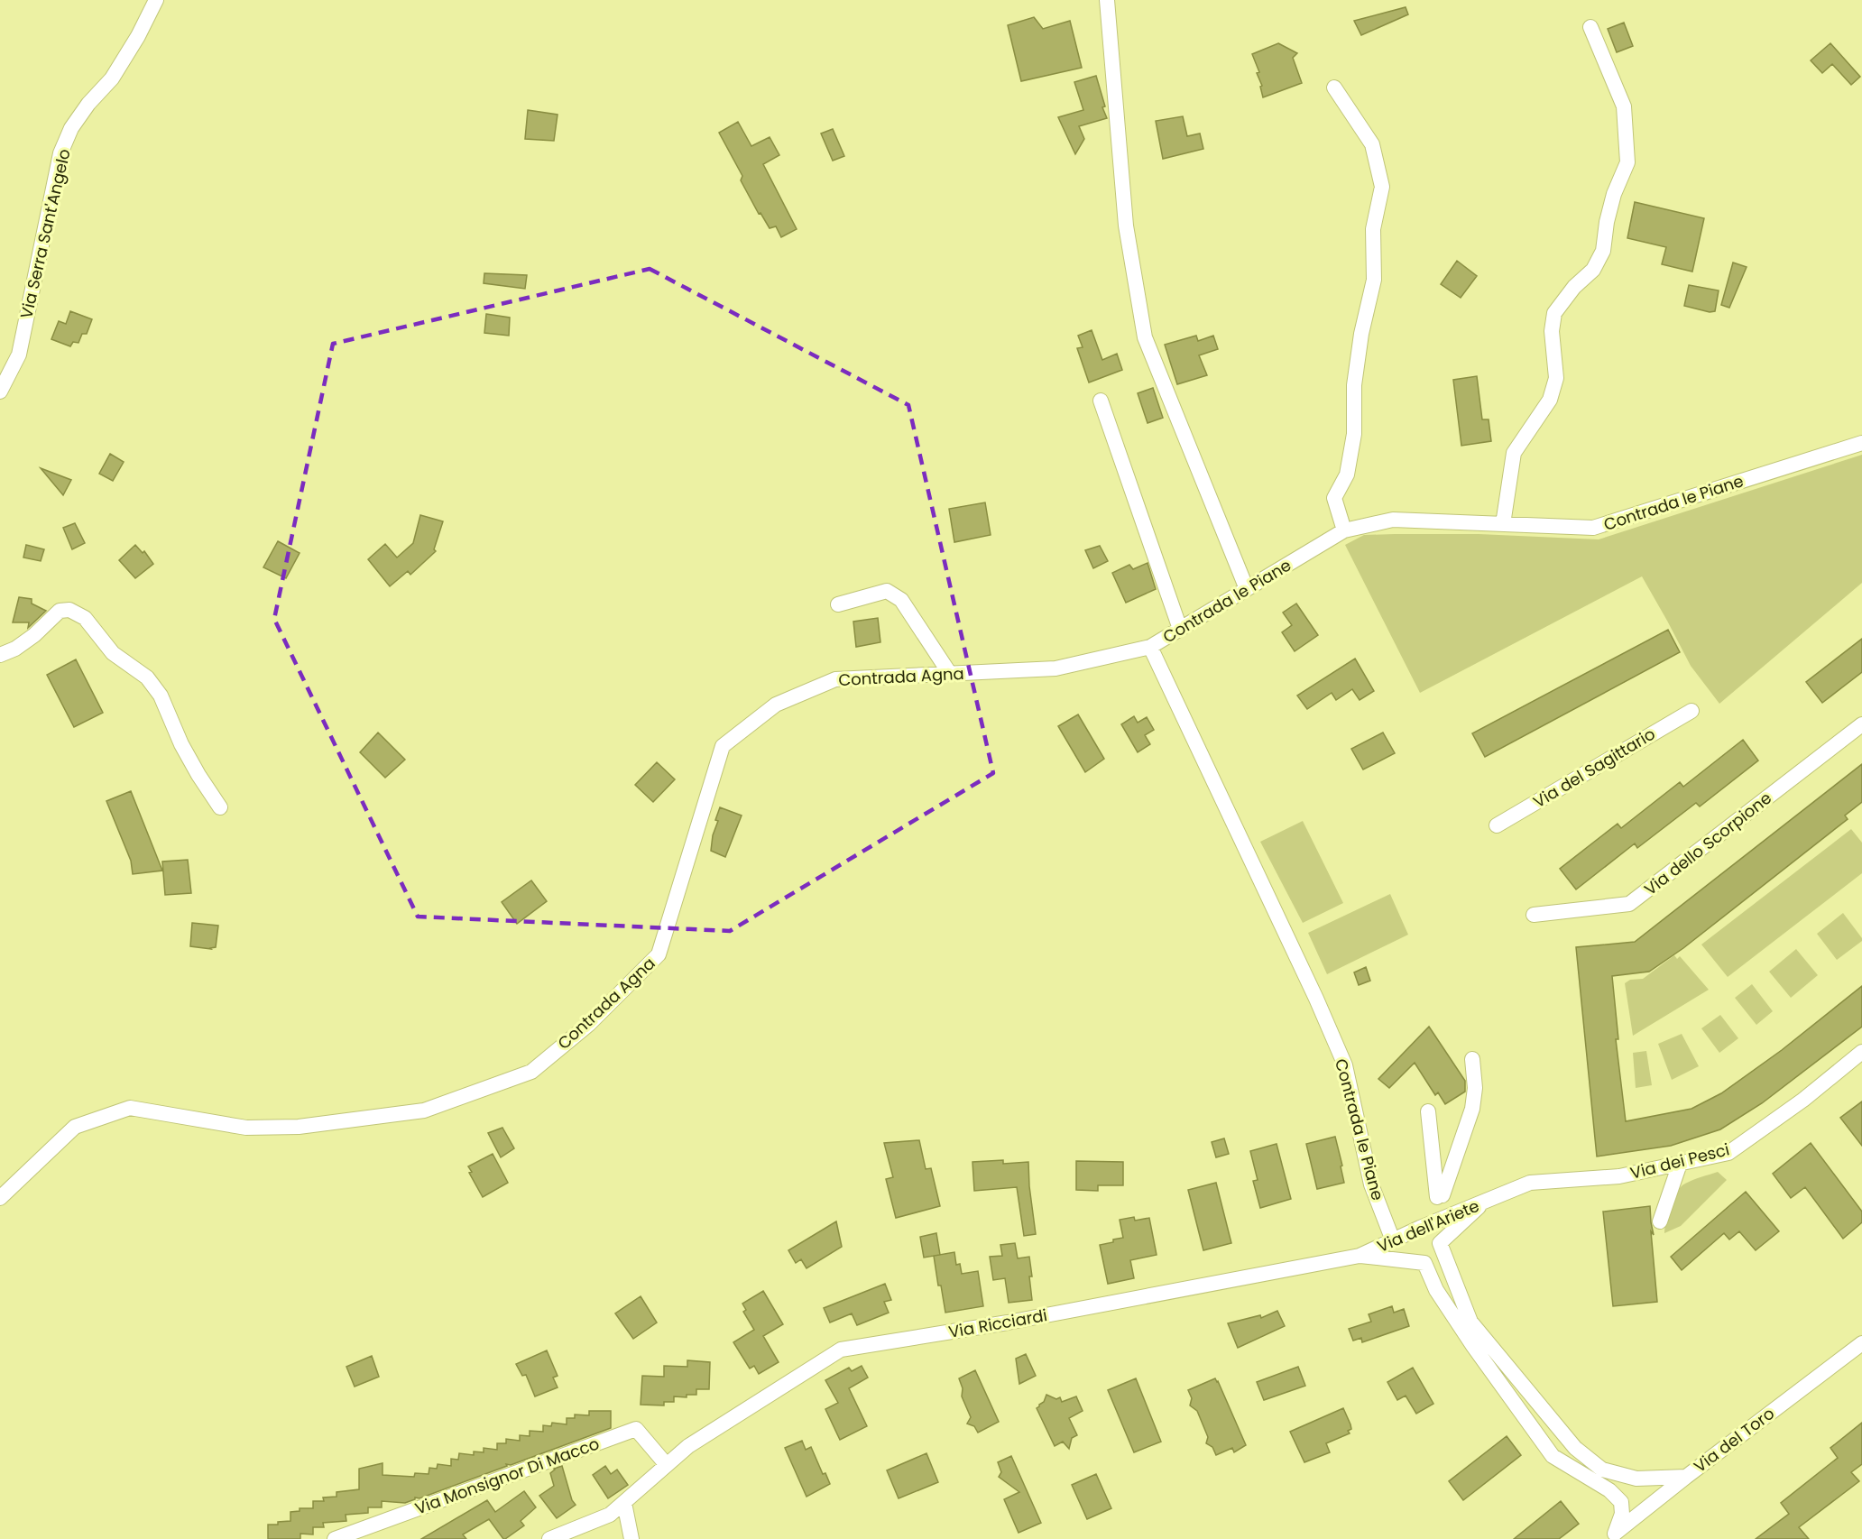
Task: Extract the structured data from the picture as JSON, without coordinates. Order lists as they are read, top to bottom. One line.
{"streets":{"street":["Via Serra Sant'Angelo","Contrada le Piane","Contrada Agna","Via del Sagittario","Via dello Scorpione","Via dei Pesci","Via dell'Ariete","Via Ricciardi","Via del Toro","Via Monsignor Di Macco"]},"crossings":[["Contrada le Piane","Contrada Agna"],["Contrada le Piane","Via dell'Ariete"],["Via dei Pesci","Via dell'Ariete"],["Via dell'Ariete","Via Ricciardi"],["Via dell'Ariete","Via del Toro"],["Via Ricciardi","Via Monsignor Di Macco"]]}
